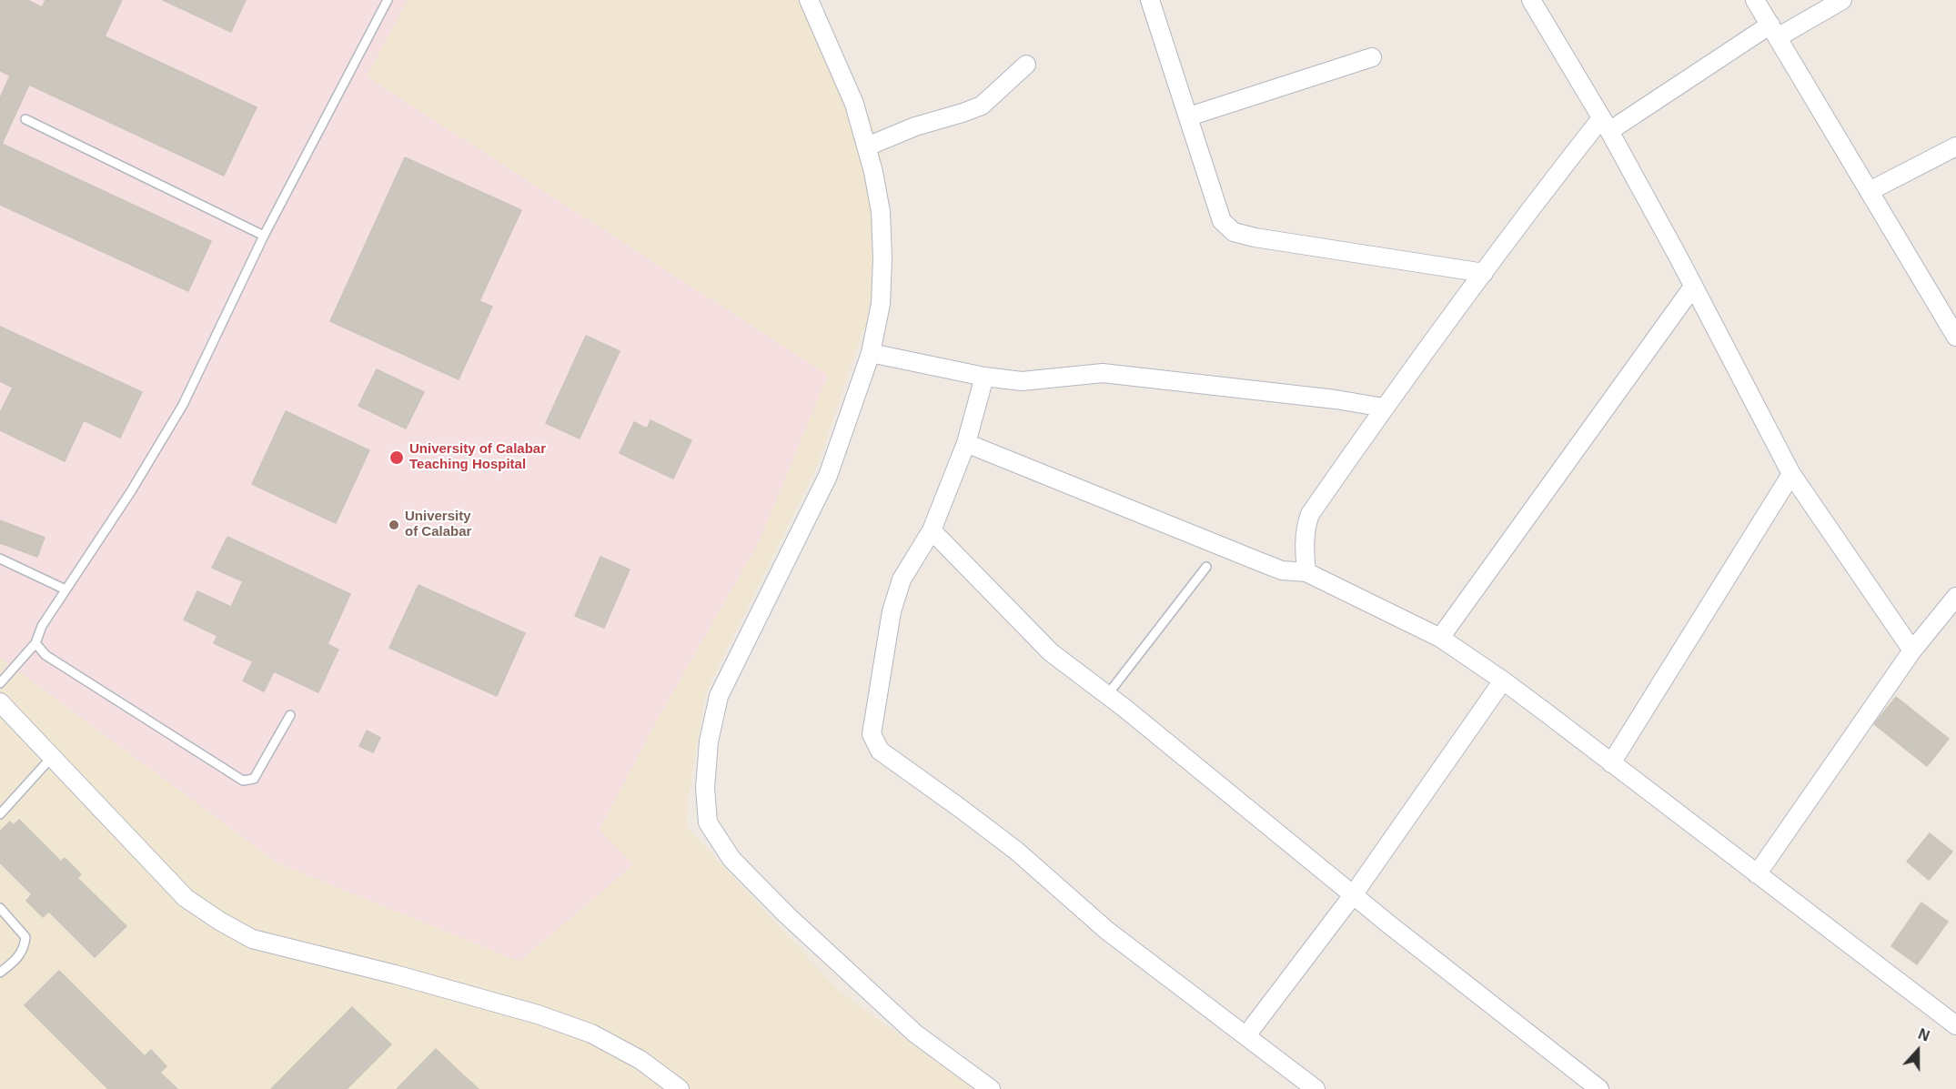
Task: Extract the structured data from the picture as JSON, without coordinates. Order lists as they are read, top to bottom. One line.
{"places":["University of Calabar Teaching Hospital","University of Calabar"],"north":"top"}
